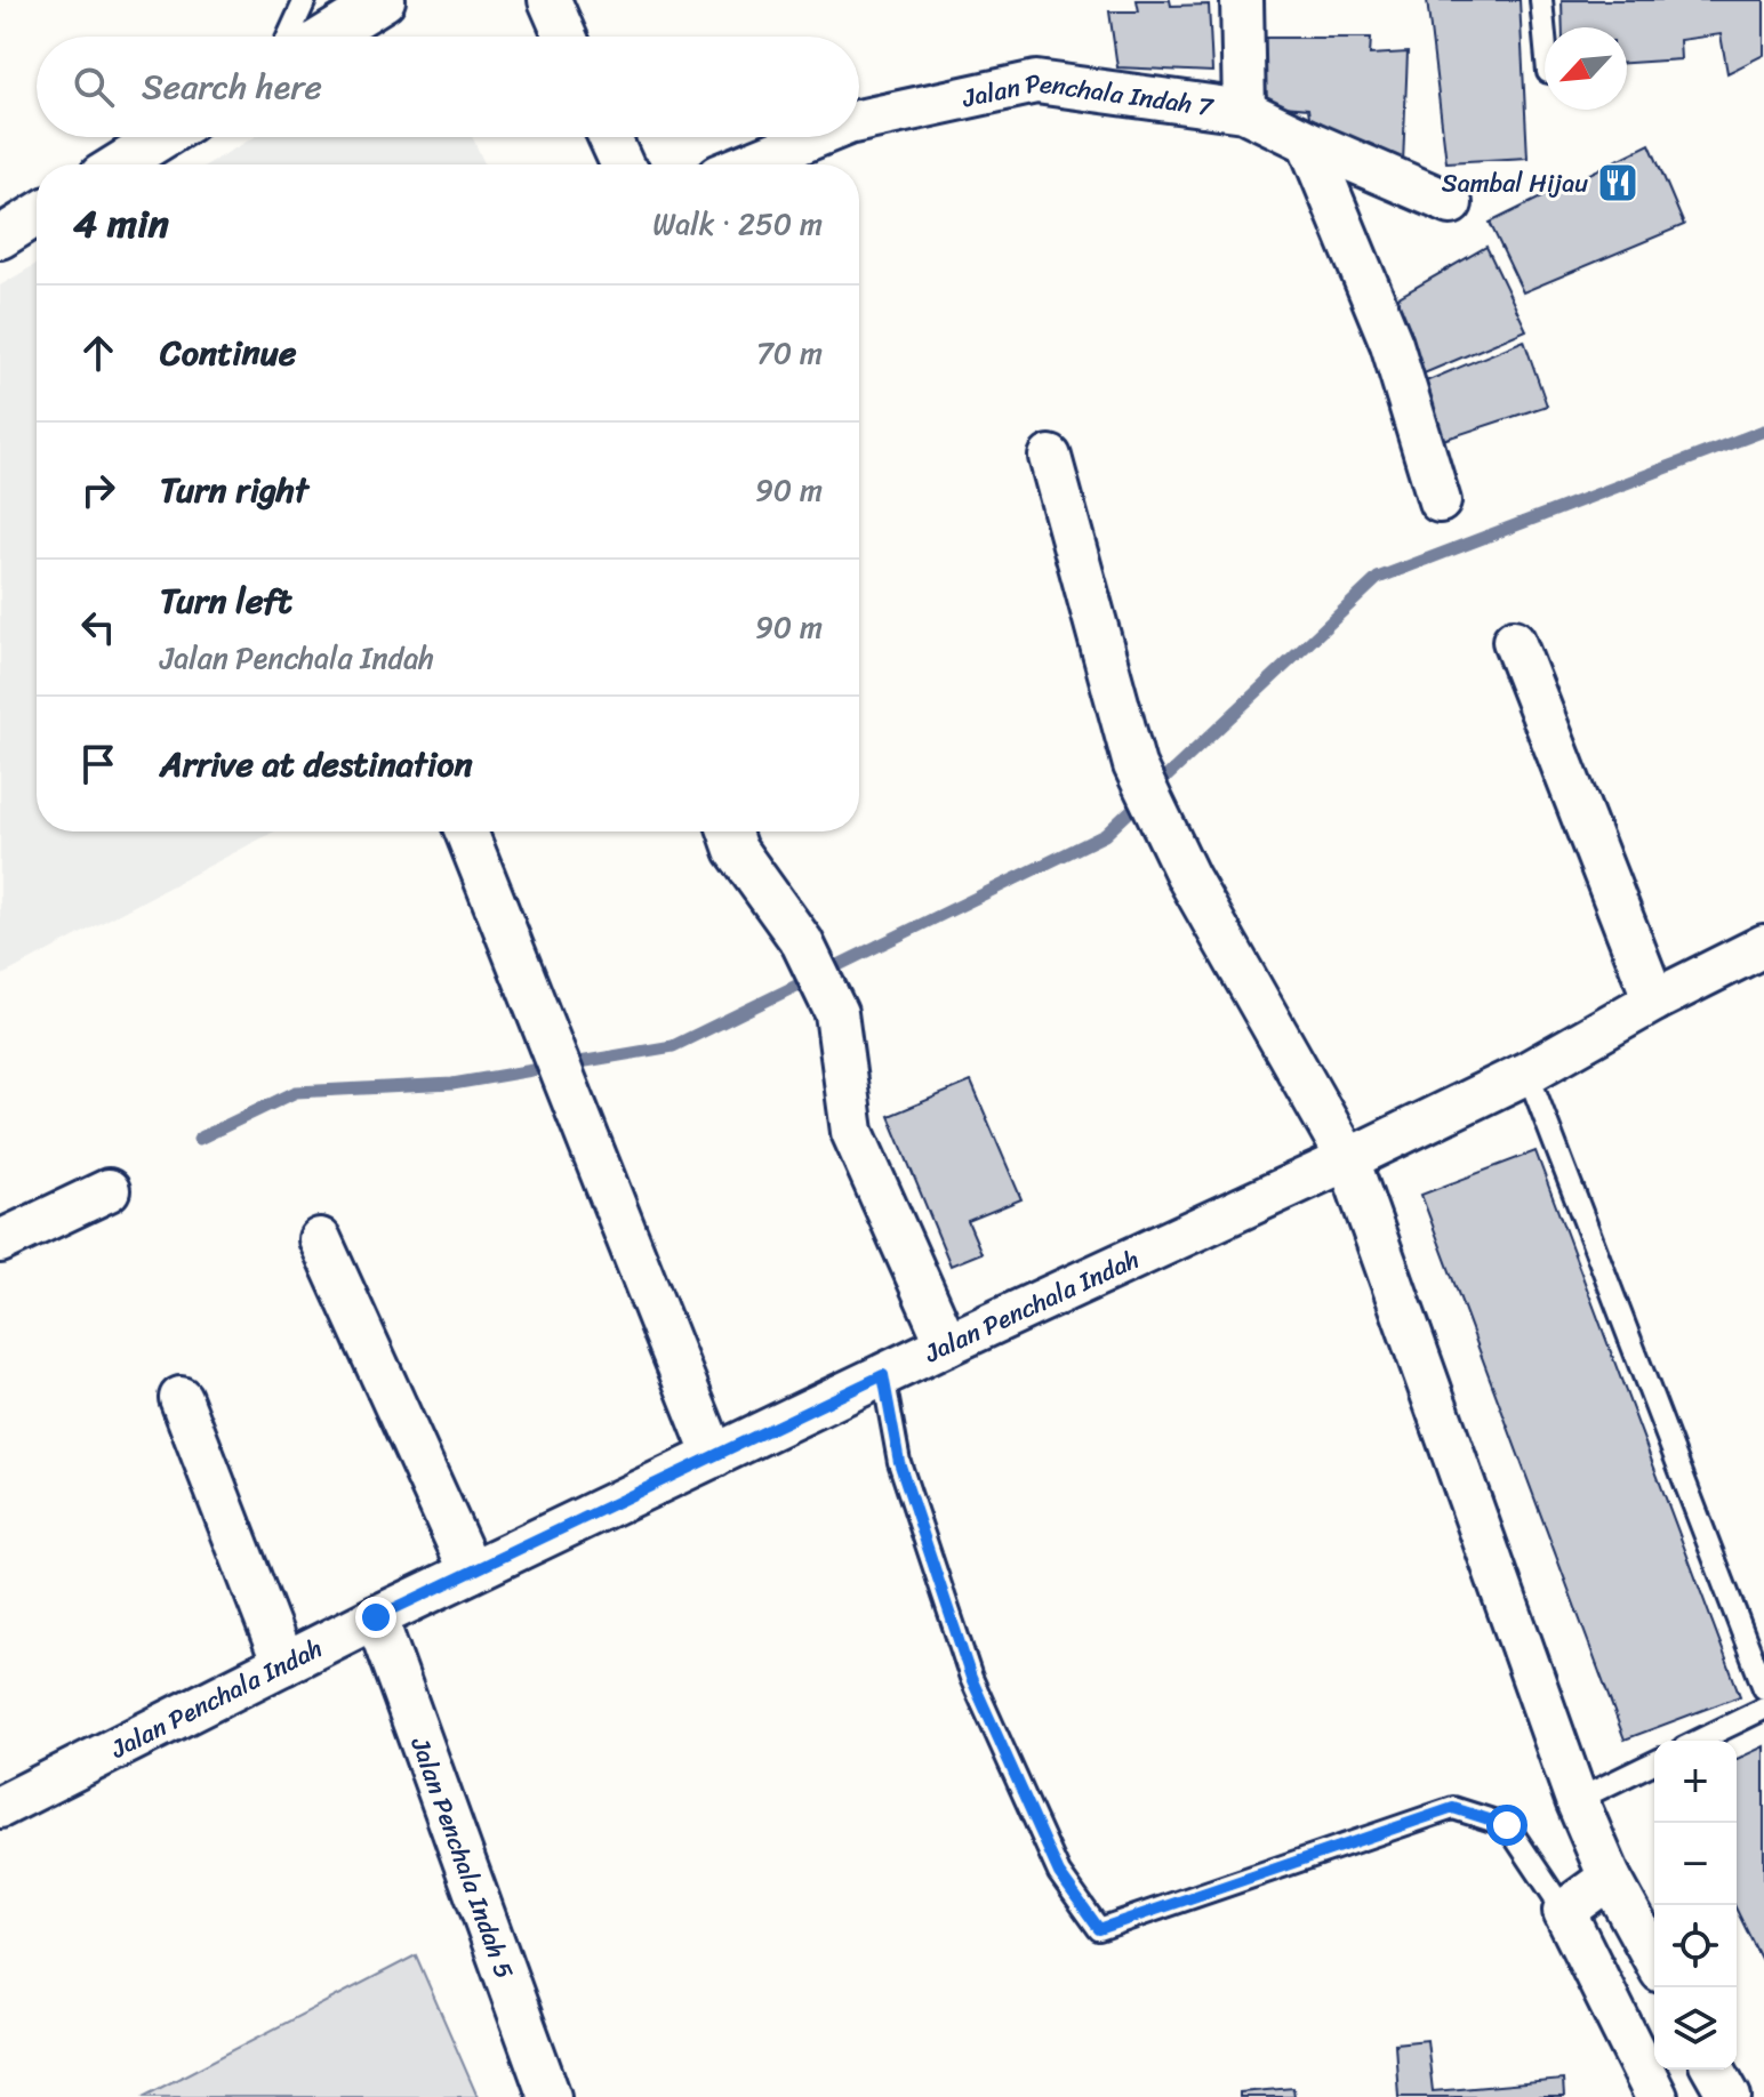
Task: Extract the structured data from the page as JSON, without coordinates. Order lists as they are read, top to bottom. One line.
{"streets":{"street":["Jalan Penchala Indah 7","Jalan Penchala Indah","Jalan Penchala Indah 5"]},"crossings":[["Jalan Penchala Indah","Jalan Penchala Indah 5"]],"places":{"restaurant":["Sambal Hijau"]},"north":"bottom left","page":{"search":"Search here","heading":["4 min","Walk · 250 m"],"list":[["Continue","70 m"],["Turn right","90 m"],["Turn left","Jalan Penchala Indah","90 m"],"Arrive at destination"],"map_buttons":["+","−"]}}
